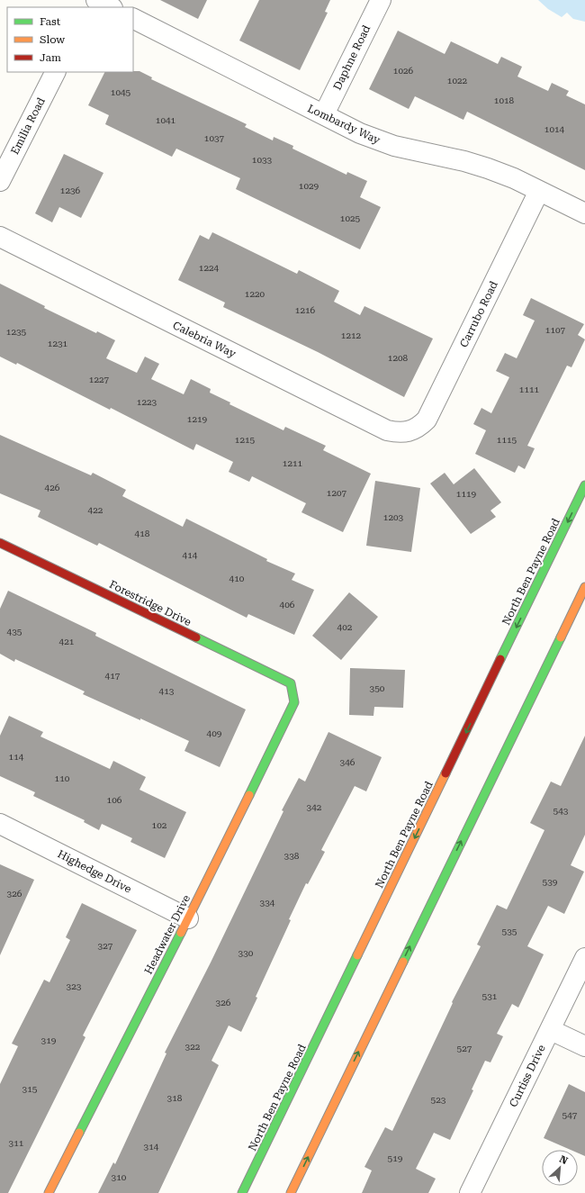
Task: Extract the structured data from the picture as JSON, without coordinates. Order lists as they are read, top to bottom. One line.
{"streets":{"street":["Daphne Road","Lombardy Way","Emilia Road","Carrubo Road","Calebria Way","North Ben Payne Road","Forestridge Drive","Highedge Drive","Headwater Drive","Curtiss Drive"]},"crossings":[["Daphne Road","Lombardy Way"],["Lombardy Way","Carrubo Road"],["Carrubo Road","Calebria Way"],["Forestridge Drive","Headwater Drive"],["Highedge Drive","Headwater Drive"]],"house_numbers":["1026","1022","1045","1018","1041","1014","1037","1033","1029","1236","1025","1224","1220","1216","1107","1235","1212","1231","1208","1227","1111","1223","1219","1215","1115","1211","426","1207","1119","422","1203","418","414","410","406","402","435","421","417","350","413","409","114","346","110","106","342","543","102","338","539","326","334","535","327","330","323","531","326","319","322","527","315","318","523","547","311","314","519","310"],"legend":["Fast","Slow","Jam"],"north":"top right"}
